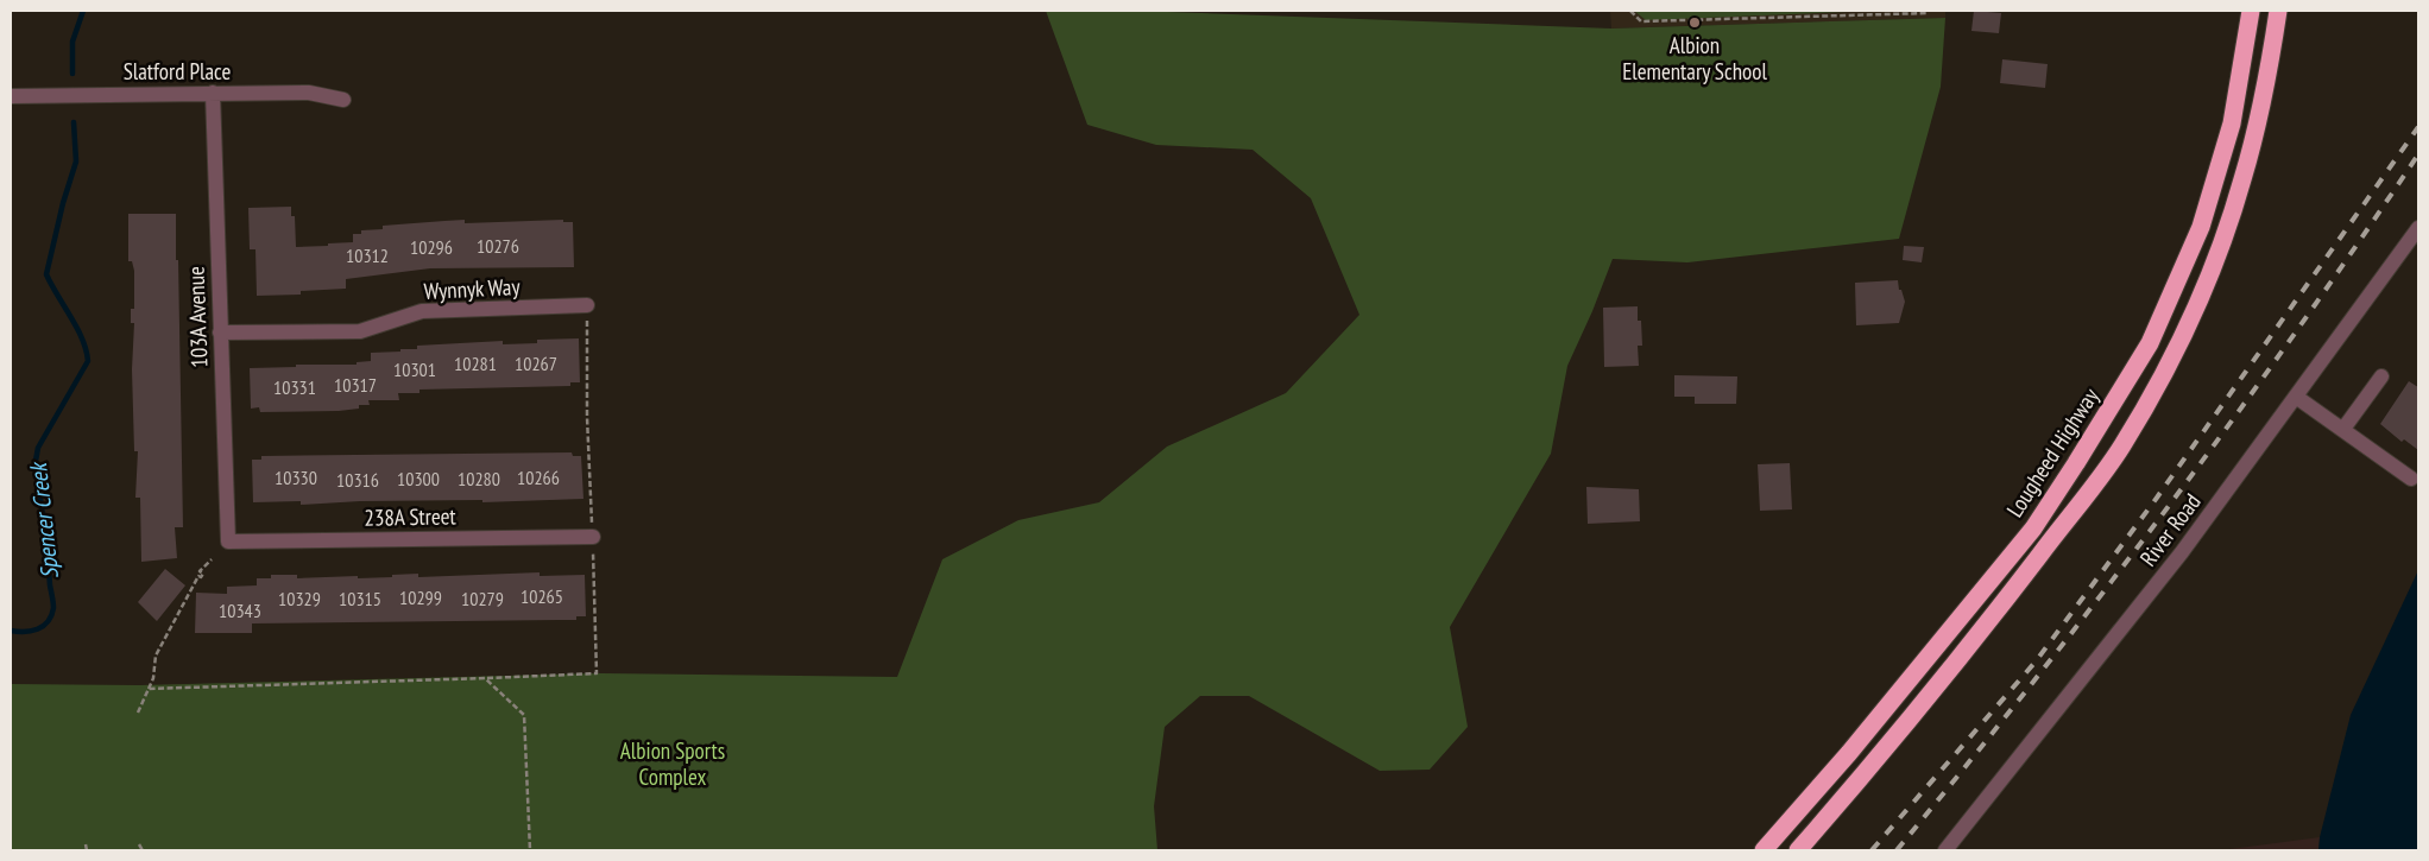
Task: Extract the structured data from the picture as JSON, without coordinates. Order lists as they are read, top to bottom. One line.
{"streets":{"highway":["Lougheed Highway"],"street":["Slatford Place","Wynnyk Way","103A Avenue","238A Street","River Road"]},"crossings":[["Slatford Place","103A Avenue"],["Wynnyk Way","103A Avenue"],["103A Avenue","238A Street"]],"water":["Spencer Creek"],"parks":["Albion Sports Complex"],"places":["Albion Elementary School"],"house_numbers":["10276","10296","10312","10281","10267","10301","10317","10331","10330","10266","10300","10280","10316","10265","10299","10329","10315","10279","10343"]}
